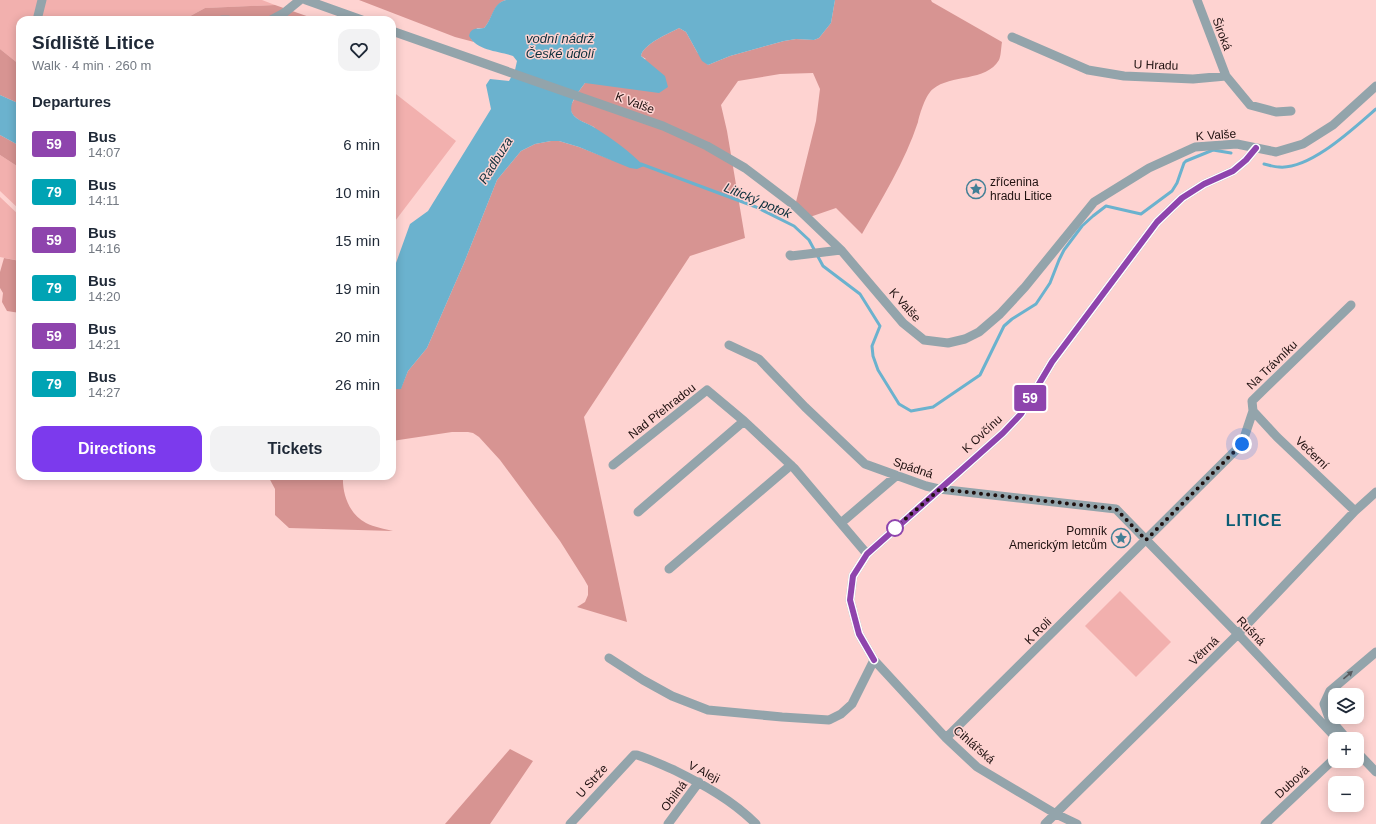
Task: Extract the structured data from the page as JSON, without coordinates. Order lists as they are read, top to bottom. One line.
{"streets":{"street":["Široká","U Hradu","K Valše","Na Trávníku","Nad Přehradou","K Ovčínu","Večerní","Spádná","K Roli","Rušná","Větrná","Cihlářská","V Aleji","U Strže","Dubová","Obilná"]},"crossings":[["Široká","U Hradu"],["K Valše","K Ovčínu"],["Na Trávníku","Večerní"],["Na Trávníku","Spádná"],["Na Trávníku","K Roli"],["Na Trávníku","Rušná"],["Nad Přehradou","K Ovčínu"],["K Ovčínu","Spádná"],["K Ovčínu","Cihlářská"],["Večerní","Větrná"],["Spádná","K Roli"],["Spádná","Rušná"],["K Roli","Rušná"],["K Roli","Cihlářská"],["Rušná","Větrná"],["Větrná","Cihlářská"],["V Aleji","U Strže"],["V Aleji","Obilná"]],"districts":["LITICE"],"water":["vodní nádrž České údolí","Radbuza","Litický potok"],"places":{"place":["zřícenina hradu Litice","Pomník Americkým letcům"]},"lines":["bus line 59"],"page":{"on_map":"59","heading":[["Sídliště Litice","Walk · 4 min · 260 m"],"Departures"],"list":[{"mark":"59","name":"Bus","note":"14:07","value":"6 min"},{"mark":"79","name":"Bus","note":"14:11","value":"10 min"},{"mark":"59","name":"Bus","note":"14:16","value":"15 min"},{"mark":"79","name":"Bus","note":"14:20","value":"19 min"},{"mark":"59","name":"Bus","note":"14:21","value":"20 min"},{"mark":"79","name":"Bus","note":"14:27","value":"26 min"}],"buttons":["Directions","Tickets"],"map_buttons":["+","−"]}}
